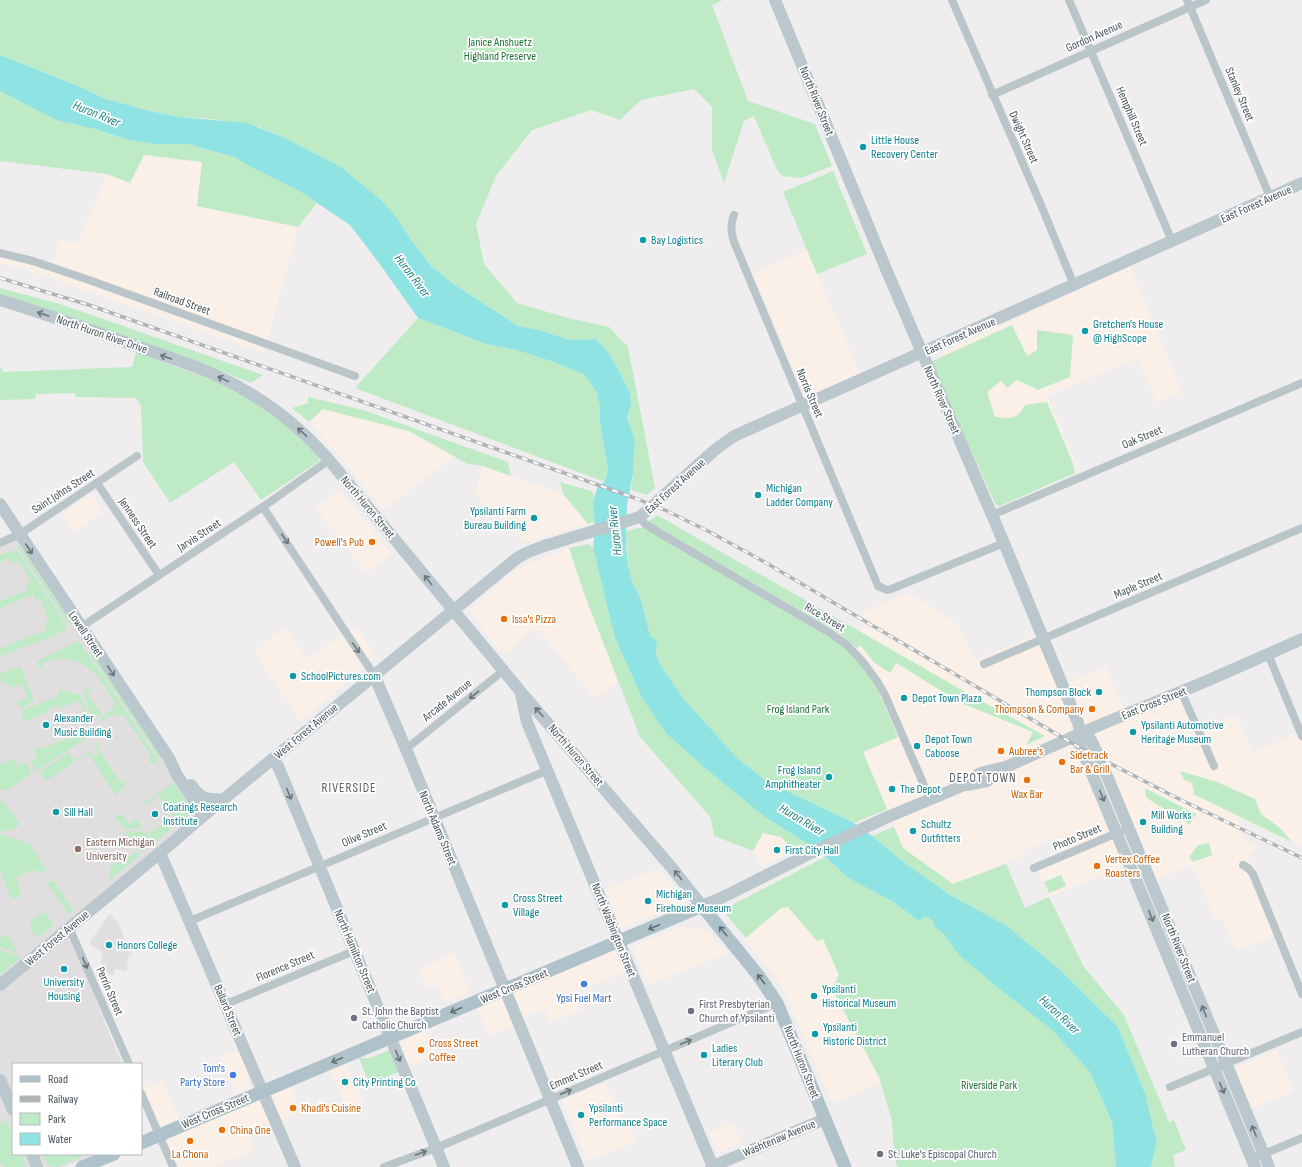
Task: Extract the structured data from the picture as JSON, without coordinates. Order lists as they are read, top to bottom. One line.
{"streets":{"main road":["North Huron Street","West Cross Street"],"street":["Gordon Avenue","Stanley Street","North River Street","Hemphill Street","Dwight Street","East Forest Avenue","Railroad Street","North Huron River Drive","Norris Street","Oak Street","Saint Johns Street","Jenness Street","Jarvis Street","Maple Street","Rice Street","Lowell Street","Arcade Avenue","East Cross Street","West Forest Avenue","North Adams Street","Olive Street","Photo Street","North Washington Street","North Hamilton Street","Florence Street","Perrin Street","Ballard Street","Emmet Street","Washtenaw Avenue"]},"crossings":[["Gordon Avenue","Stanley Street"],["Gordon Avenue","Hemphill Street"],["Gordon Avenue","Dwight Street"],["Stanley Street","East Forest Avenue"],["North River Street","East Forest Avenue"],["North River Street","Norris Street"],["North River Street","Oak Street"],["North River Street","Maple Street"],["North River Street","East Cross Street"],["North River Street","Photo Street"],["Hemphill Street","East Forest Avenue"],["Dwight Street","East Forest Avenue"],["East Forest Avenue","Norris Street"],["East Forest Avenue","Rice Street"],["East Forest Avenue","West Forest Avenue"],["North Huron River Drive","North Huron Street"],["Saint Johns Street","Jenness Street"],["Saint Johns Street","Lowell Street"],["North Huron Street","Jarvis Street"],["North Huron Street","Arcade Avenue"],["North Huron Street","West Forest Avenue"],["North Huron Street","North Washington Street"],["North Huron Street","West Cross Street"],["North Huron Street","Emmet Street"],["North Huron Street","Washtenaw Avenue"],["Jenness Street","Jarvis Street"],["Jarvis Street","Lowell Street"],["Jarvis Street","North Adams Street"],["Rice Street","East Cross Street"],["Rice Street","West Forest Avenue"],["Lowell Street","West Forest Avenue"],["Arcade Avenue","North Adams Street"],["East Cross Street","West Cross Street"],["West Forest Avenue","North Adams Street"],["West Forest Avenue","North Hamilton Street"],["West Forest Avenue","Perrin Street"],["West Forest Avenue","Ballard Street"],["North Adams Street","Olive Street"],["North Adams Street","West Cross Street"],["North Adams Street","Emmet Street"],["Olive Street","North Washington Street"],["Olive Street","North Hamilton Street"],["Olive Street","Ballard Street"],["North Washington Street","West Cross Street"],["North Washington Street","Emmet Street"],["North Washington Street","Washtenaw Avenue"],["North Hamilton Street","Florence Street"],["North Hamilton Street","West Cross Street"],["North Hamilton Street","Emmet Street"],["Florence Street","Ballard Street"],["West Cross Street","Ballard Street"]],"one_way":["North Huron River Drive","North Huron Street","Lowell Street","Arcade Avenue","North Hamilton Street","West Cross Street","Perrin Street","Emmet Street"],"districts":["DEPOT TOWN","RIVERSIDE"],"water":["Huron River"],"parks":["Janice Anshuetz Highland Preserve","Frog Island Park","Riverside Park"],"places":["Little House Recovery Center","Bay Logistics","Gretchen's House @ HighScope","Michigan Ladder Company","Ypsilanti Farm Bureau Building","Powell's Pub","Issa's Pizza","SchoolPictures.com","Thompson Block","Depot Town Plaza","Thompson & Company","Alexander Music Building","Ypsilanti Automotive Heritage Museum","Depot Town Caboose","Aubree's","Sidetrack Bar & Grill","Frog Island Amphitheater","Wax Bar","The Depot","Sill Hall","Coatings Research Institute","Mill Works Building","Schultz Outfitters","Eastern Michigan University","First City Hall","Vertex Coffee Roasters","Michigan Firehouse Museum","Cross Street Village","Honors College","University Housing","Ypsi Fuel Mart","Ypsilanti Historical Museum","First Presbyterian Church of Ypsilanti","St. John the Baptist Catholic Church","Ypsilanti Historic District","Emmanuel Lutheran Church","Cross Street Coffee","Ladies Literary Club","Tom's Party Store","City Printing Co","Khadi's Cuisine","Ypsilanti Performance Space","China One","La Chona","St. Luke's Episcopal Church"],"legend":["Road","Railway","Park","Water"]}
